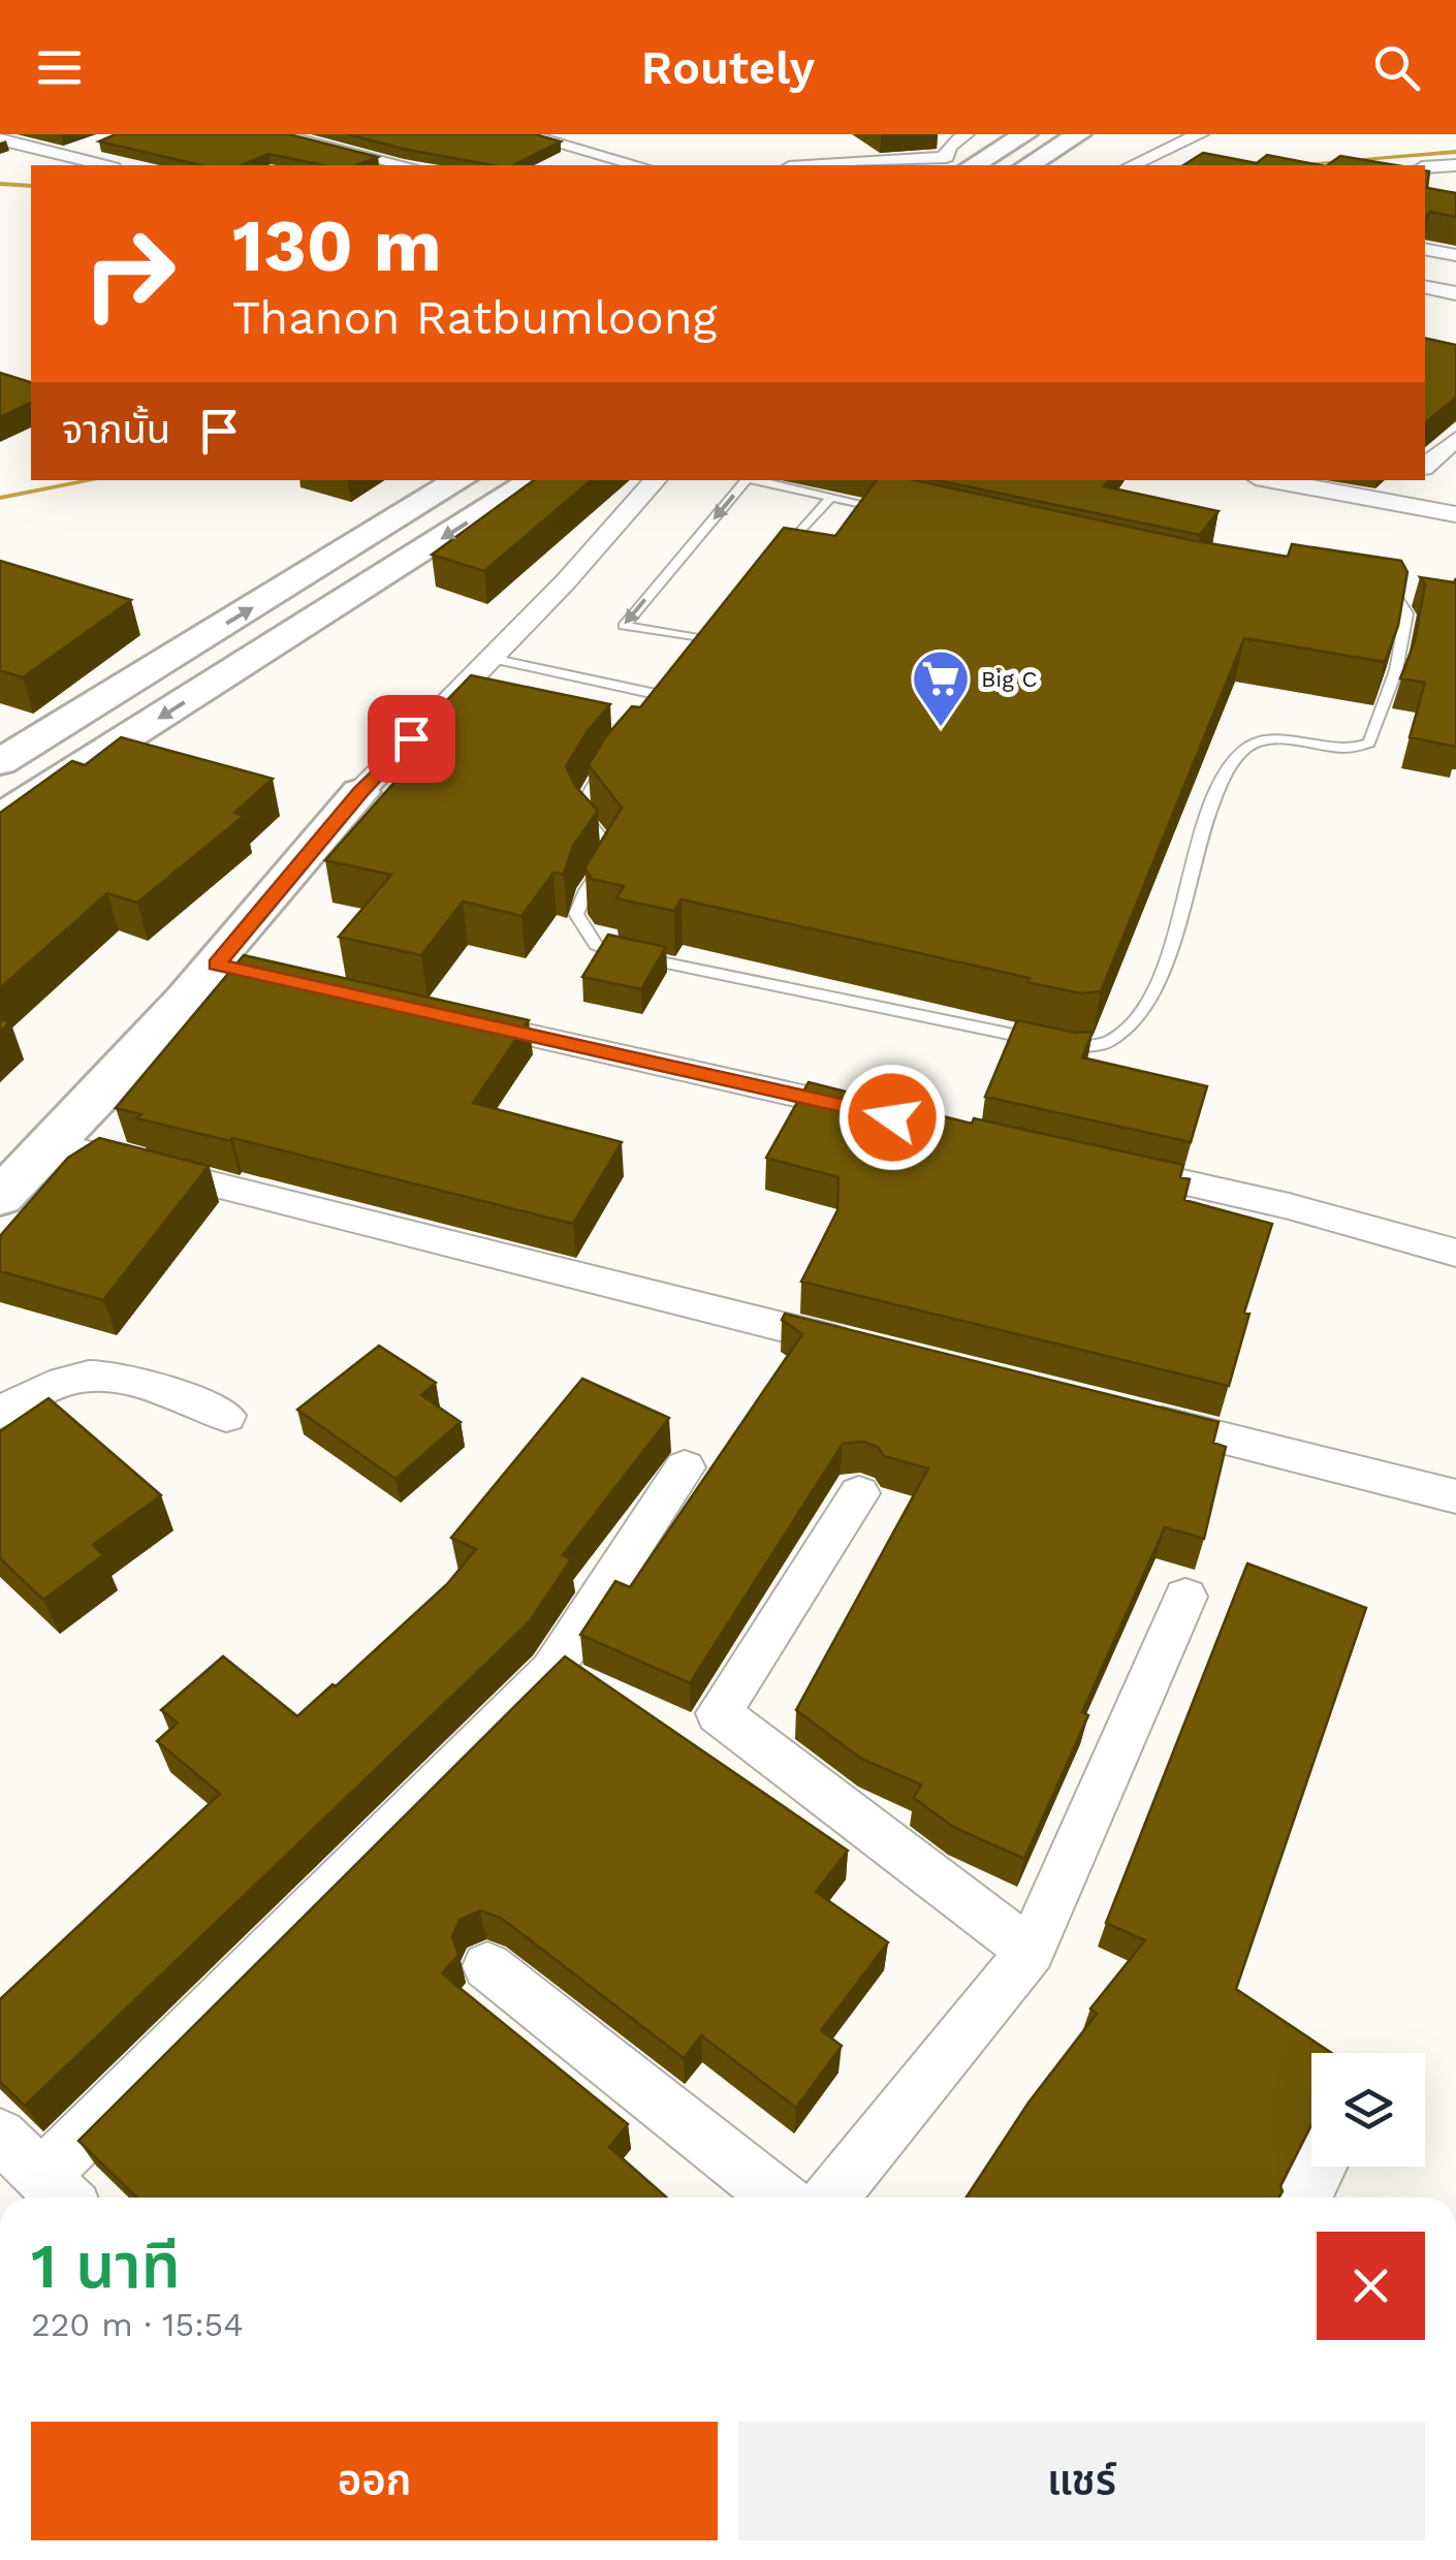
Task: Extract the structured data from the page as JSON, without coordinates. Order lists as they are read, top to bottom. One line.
{"places":{"supermarket":["Big C"]},"page":{"header":"Routely","turn":["130 m","Thanon Ratbumloong"],"then":"จากนั้น","heading":["1 นาที","220 m · 15:54"],"buttons":["ออก","แชร์"]}}
